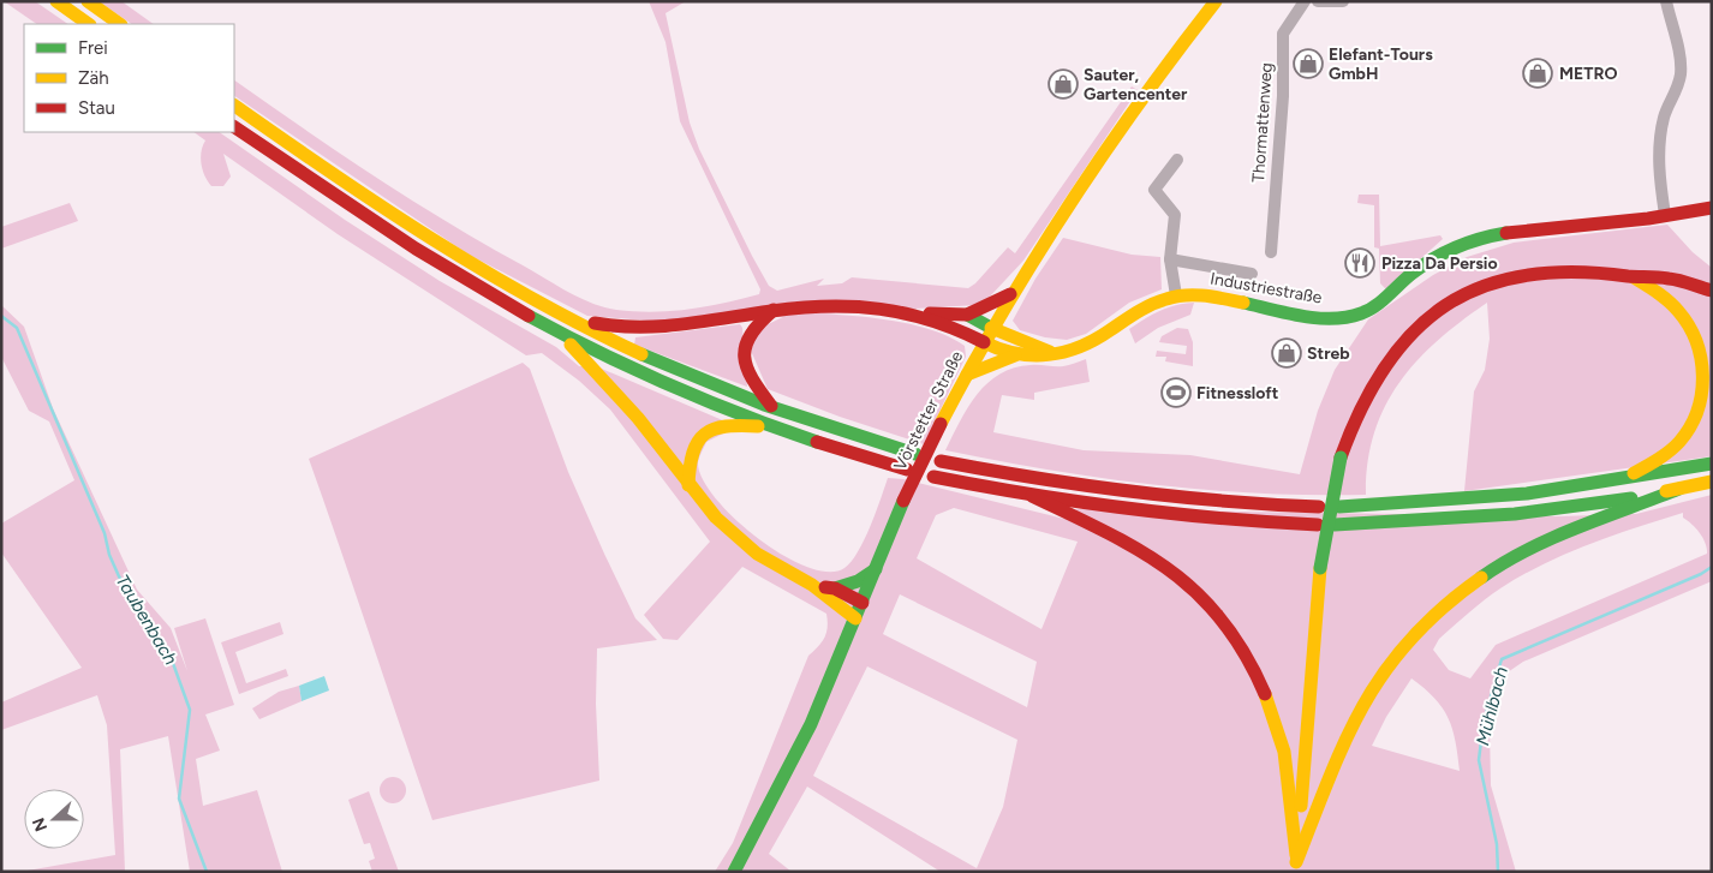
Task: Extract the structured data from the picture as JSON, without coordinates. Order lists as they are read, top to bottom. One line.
{"streets":{"main road":["Industriestraße","Vörstetter Straße"],"street":["Thormattenweg"]},"crossings":[["Industriestraße","Vörstetter Straße"]],"water":["Taubenbach","Mühlbach"],"places":{"shop":["Elefant-Tours GmbH","METRO","Sauter, Gartencenter","Streb"],"restaurant":["Pizza Da Persio"],"sports":["Fitnessloft"]},"legend":["Frei","Zäh","Stau"],"north":"left"}
